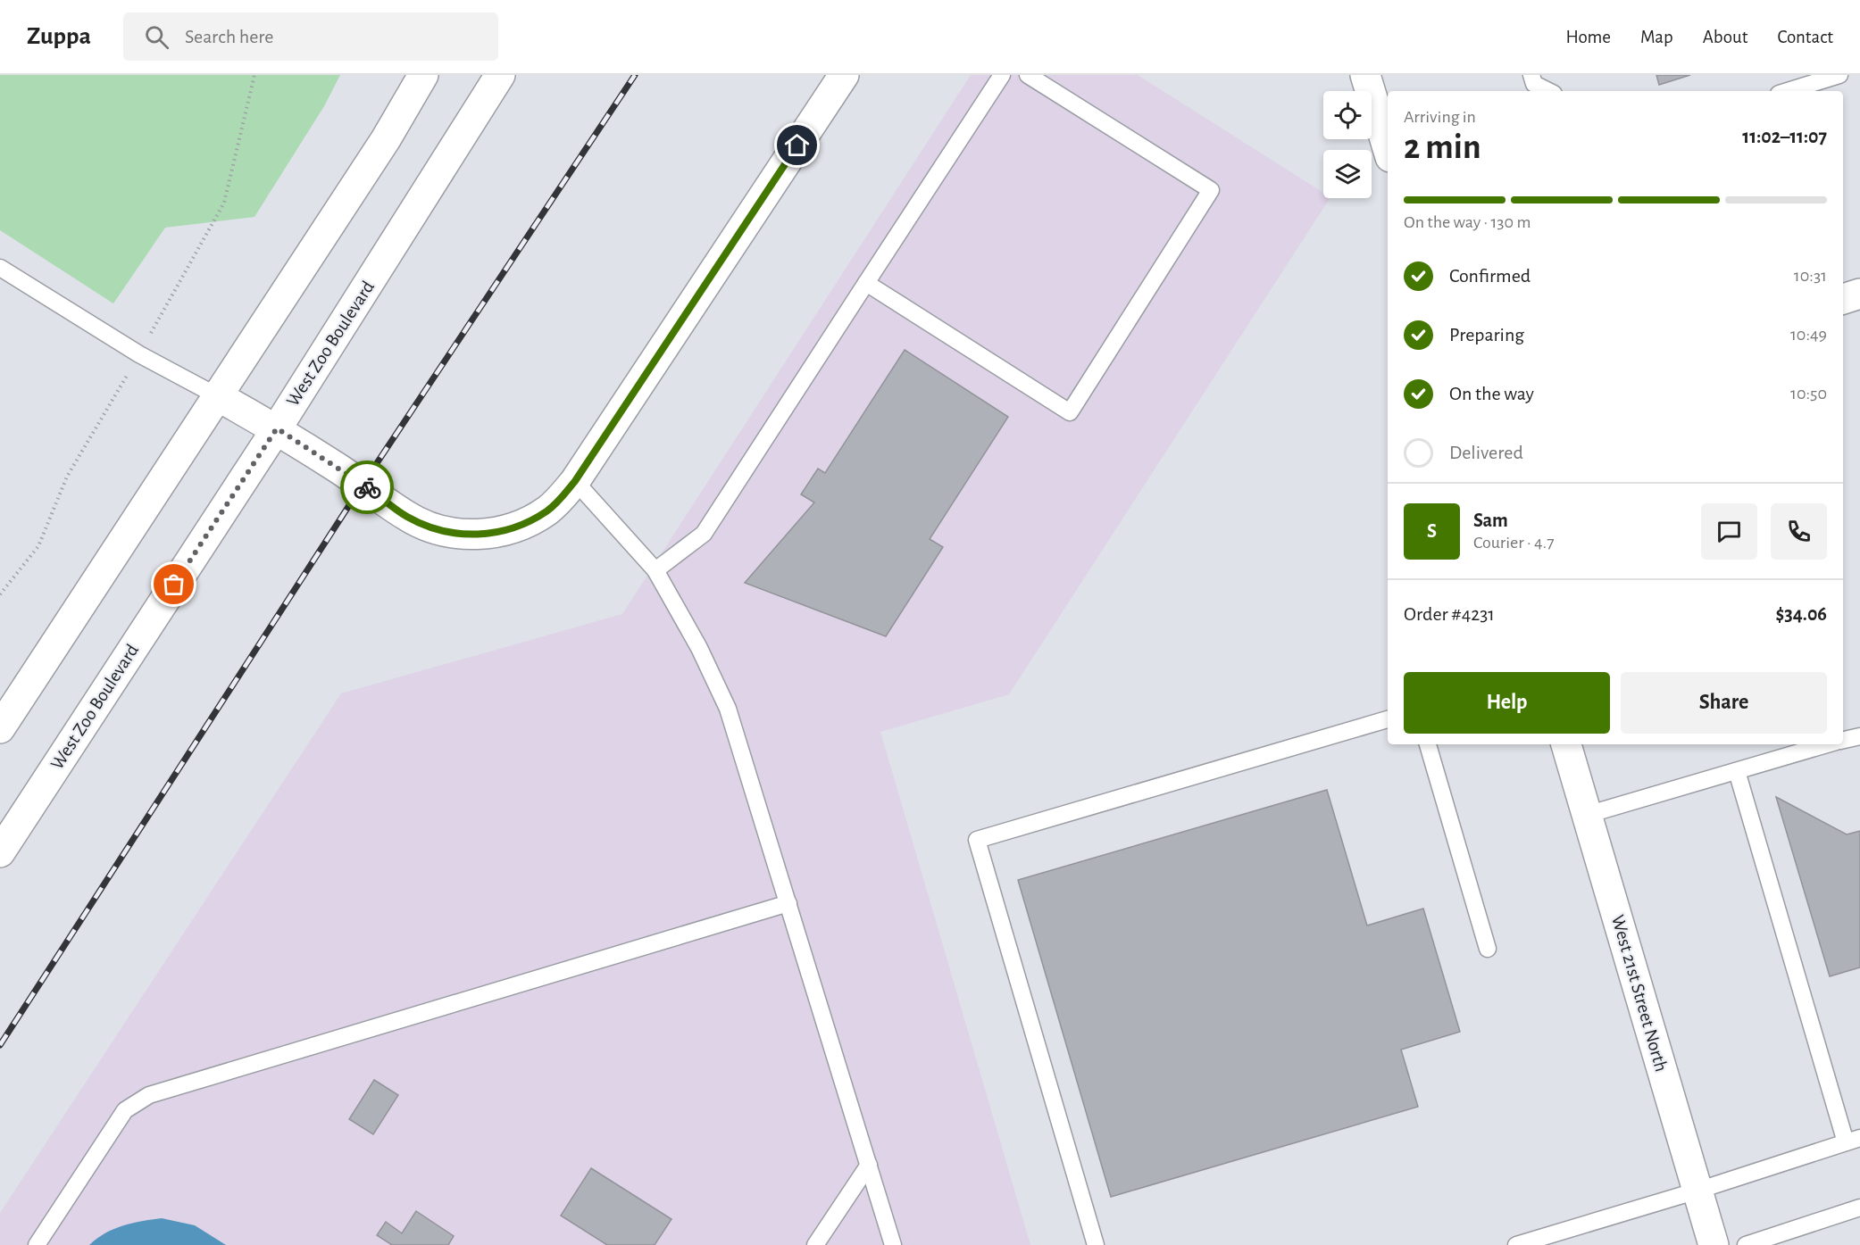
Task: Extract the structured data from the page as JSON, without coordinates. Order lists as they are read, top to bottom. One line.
{"streets":{"main road":["West Zoo Boulevard","West 21st Street North"]},"page":{"header":"Zuppa","search":"Search here","nav":["Home","Map","About","Contact"],"heading":["2 min","Arriving in","11:02–11:07"],"panel":["Sam","Courier · 4.7","Order #4231","$34.06"],"bar":"On the way · 130 m","list":[["Confirmed","10:31"],["Preparing","10:49"],["On the way","10:50"],"Delivered"],"round":"S","buttons":["Help","Share"]}}
